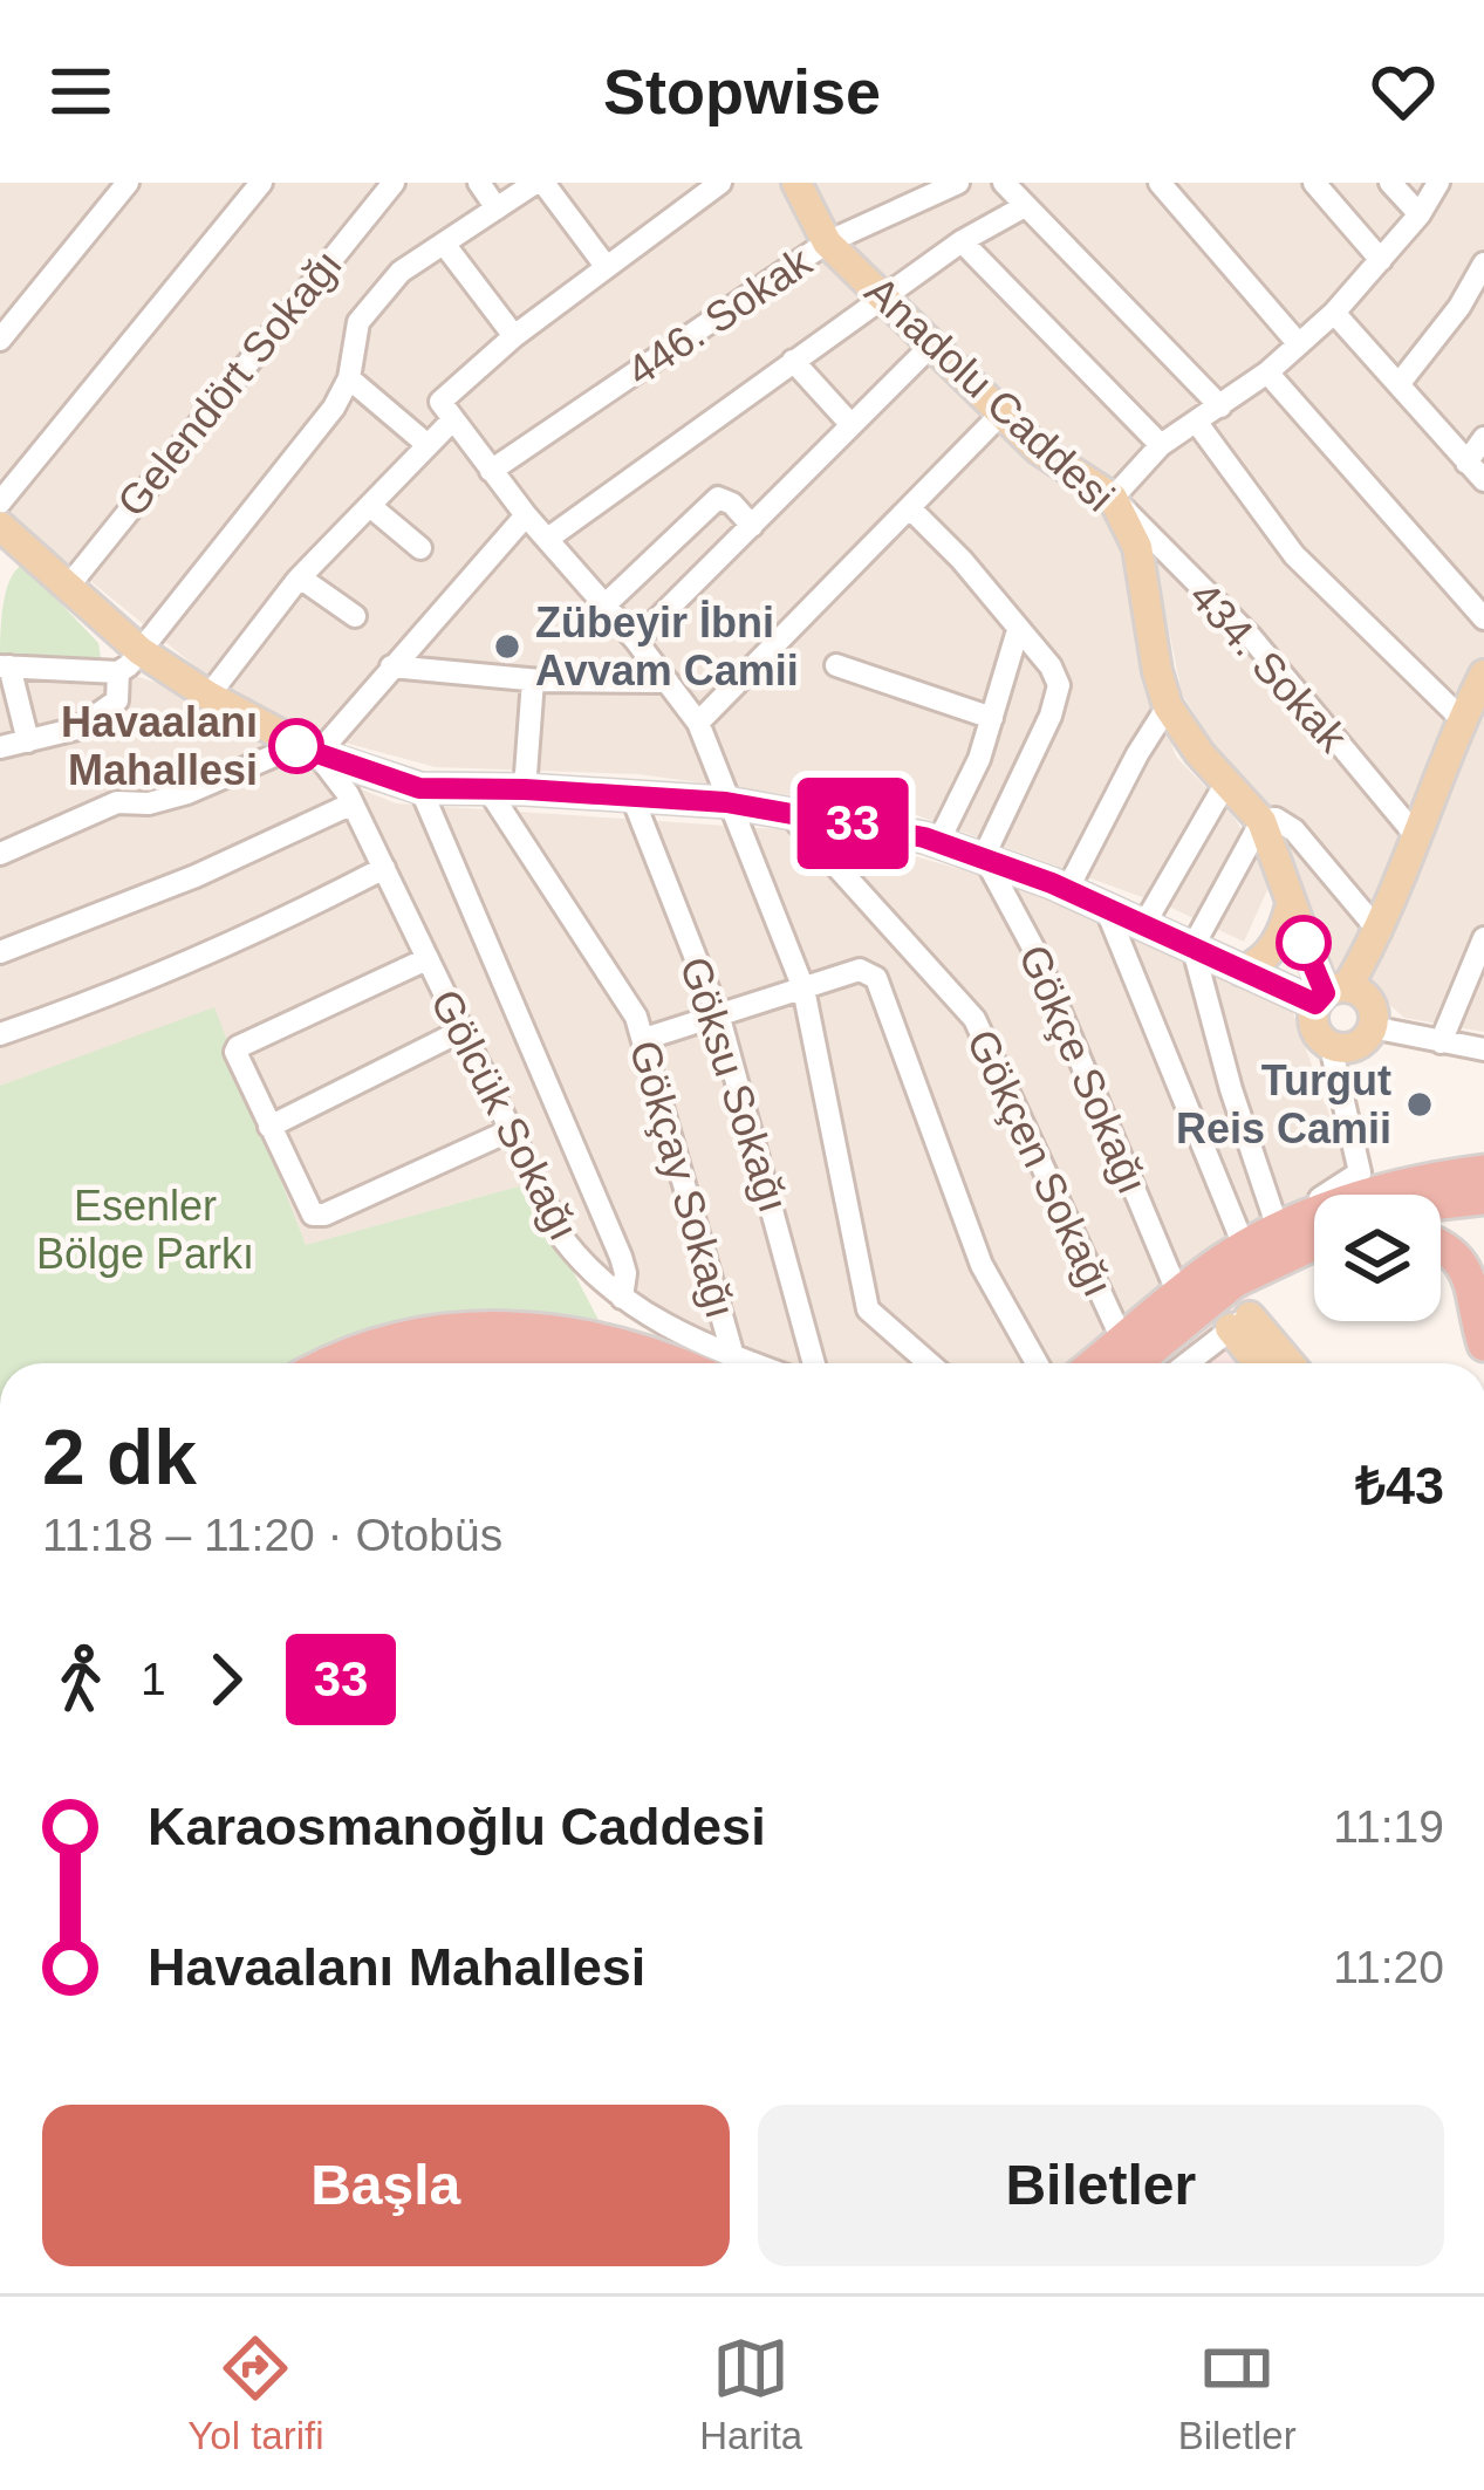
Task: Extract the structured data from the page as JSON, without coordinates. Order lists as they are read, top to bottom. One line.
{"streets":{"main road":["Anadolu Caddesi"],"street":["446. Sokak","Gelendört Sokağı","434. Sokak","Gökçe Sokağı","Göksu Sokağı","Gölcük Sokağı","Gökçen Sokağı","Gökçay Sokağı"]},"crossings":[["446. Sokak","Anadolu Caddesi"],["Anadolu Caddesi","434. Sokak"]],"parks":["Esenler Bölge Parkı"],"places":["Zübeyir İbni Avvam Camii","Havaalanı Mahallesi","Turgut Reis Camii"],"lines":["bus line 33"],"page":{"header":"Stopwise","on_map":"33","heading":["2 dk","11:18 – 11:20 · Otobüs","₺43"],"legs":["1","33"],"list":[{"name":"Karaosmanoğlu Caddesi","value":"11:19"},{"name":"Havaalanı Mahallesi","value":"11:20"}],"buttons":["Başla","Biletler"],"tabs":["Yol tarifi","Harita","Biletler"]}}
